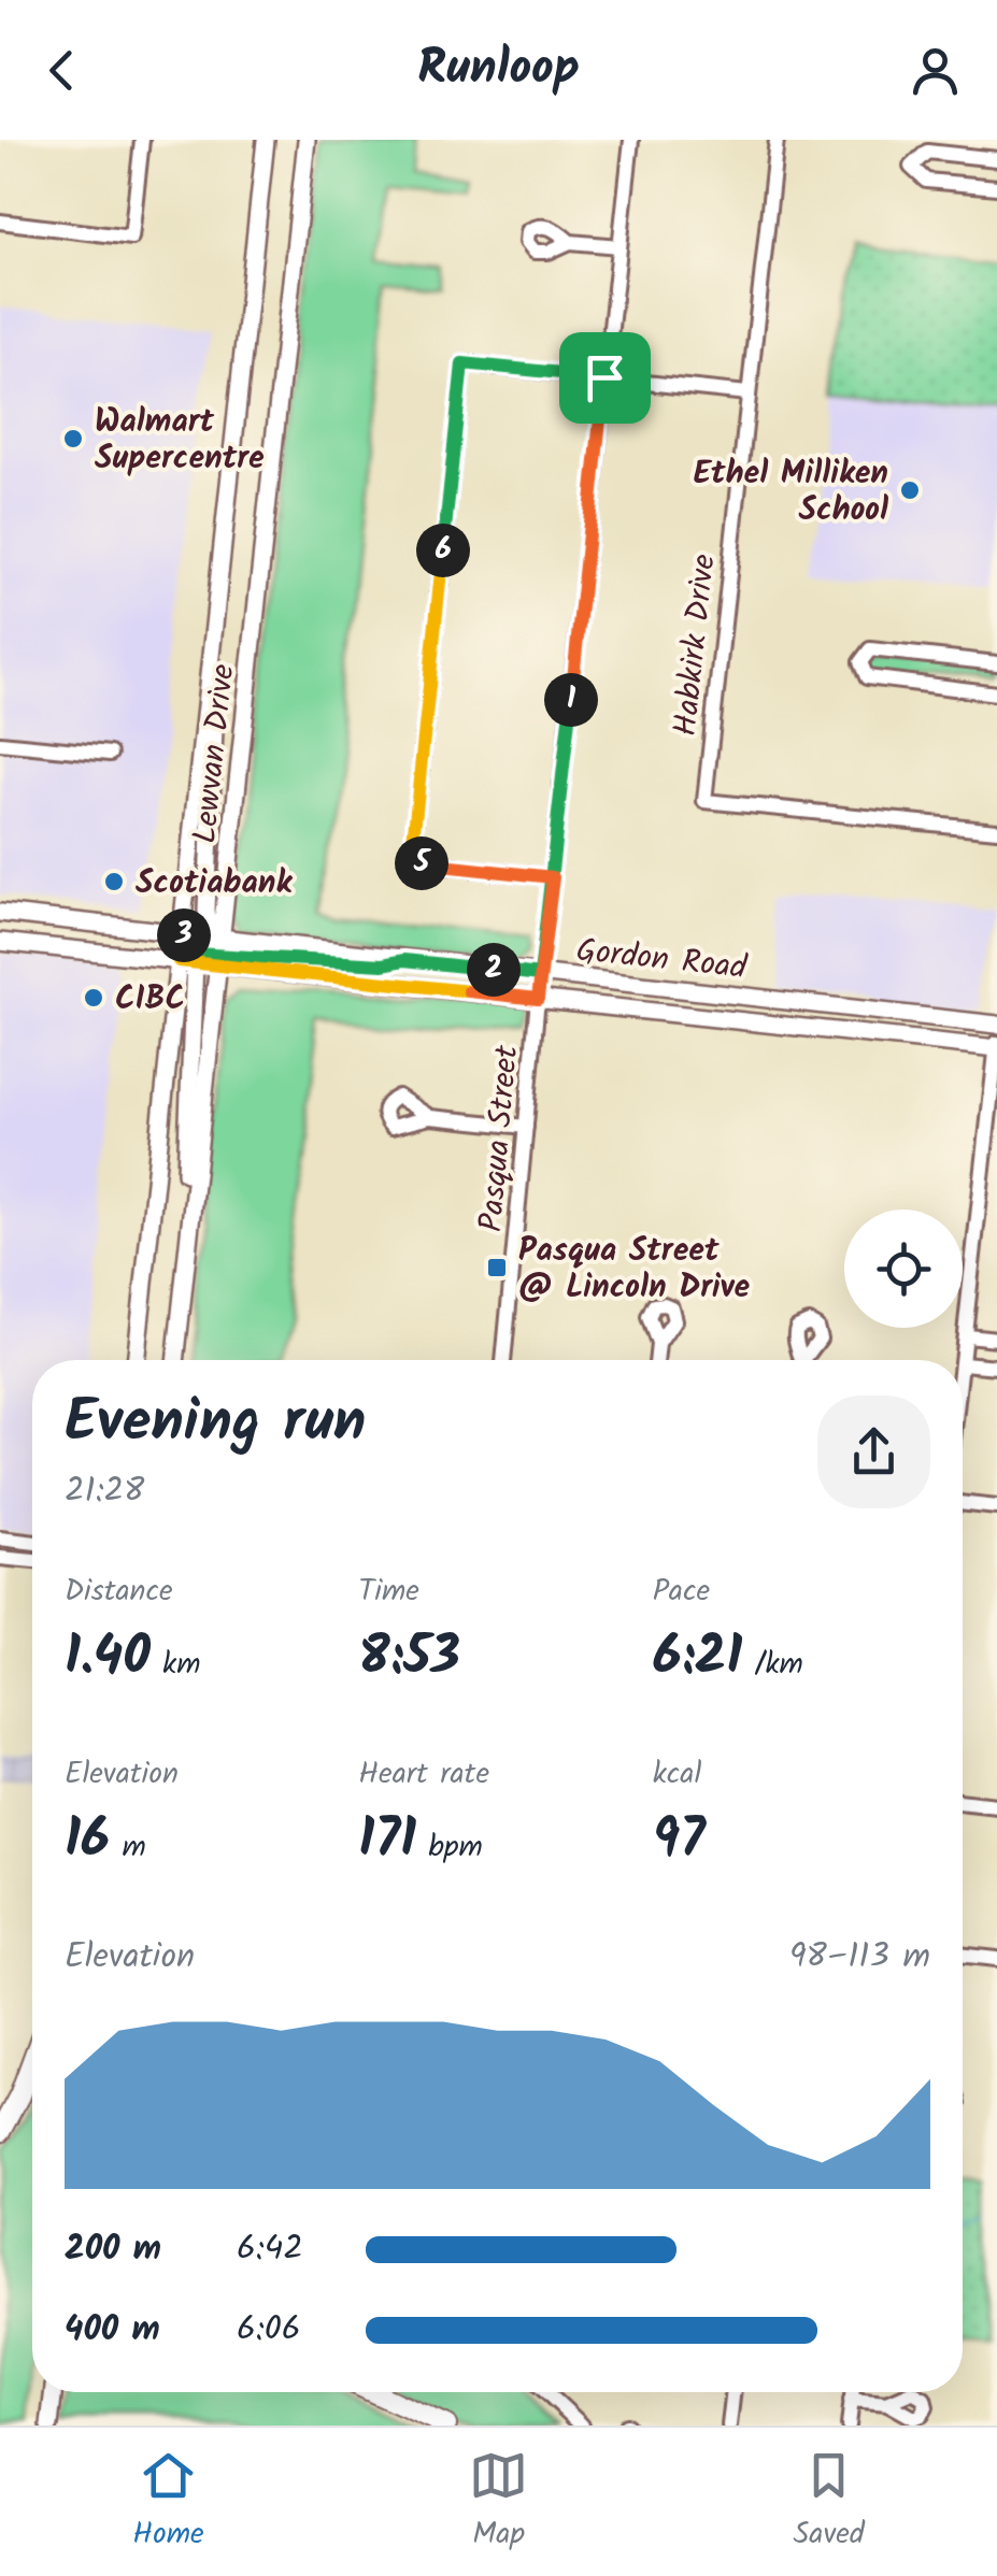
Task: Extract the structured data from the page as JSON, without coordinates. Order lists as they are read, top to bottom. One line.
{"streets":{"main road":["Lewvan Drive","Gordon Road"],"street":["Habkirk Drive","Pasqua Street"]},"crossings":[["Lewvan Drive","Gordon Road"],["Gordon Road","Pasqua Street"]],"places":{"other":["Walmart Supercentre","Ethel Milliken School","Scotiabank","CIBC"],"transit":["Pasqua Street @ Lincoln Drive"]},"page":{"header":"Runloop","pins":["6","1","5","3","2"],"heading":["Evening run","21:28"],"stats":[["Distance","1.40 km"],["Time","8:53"],["Pace","6:21 /km"],["Elevation","16 m"],["Heart rate","171 bpm"],["kcal","97"]],"chart":["Elevation","98–113 m"],"list":[{"name":"200 m","note":"6:42"},{"name":"400 m","note":"6:06"}],"tabs":["Home","Map","Saved"]}}
